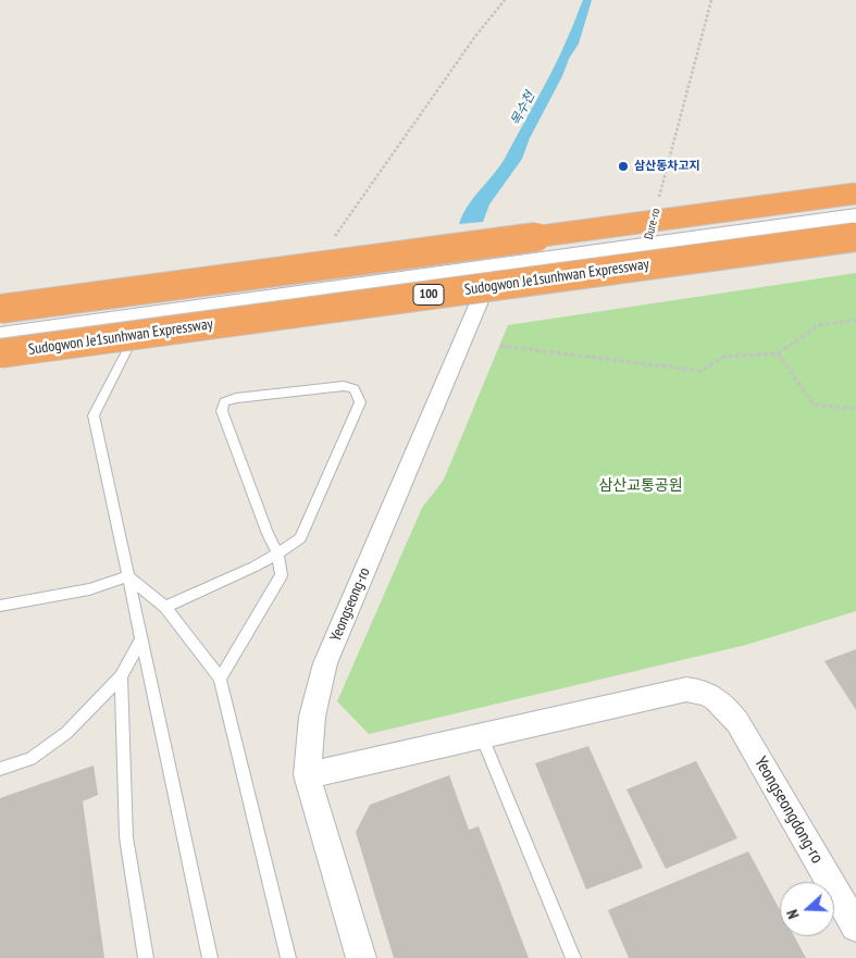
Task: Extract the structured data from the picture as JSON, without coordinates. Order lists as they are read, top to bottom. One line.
{"streets":{"highway":["Sudogwon Je1sunhwan Expressway","100"],"street":["Dure-ro","Yeongseong-ro","Yeongseongdong-ro"]},"crossings":[["Dure-ro","Yeongseong-ro"],["Yeongseong-ro","Yeongseongdong-ro"]],"water":["목수천"],"parks":["삼산교통공원"],"places":["삼산동차고지"],"north":"left"}
